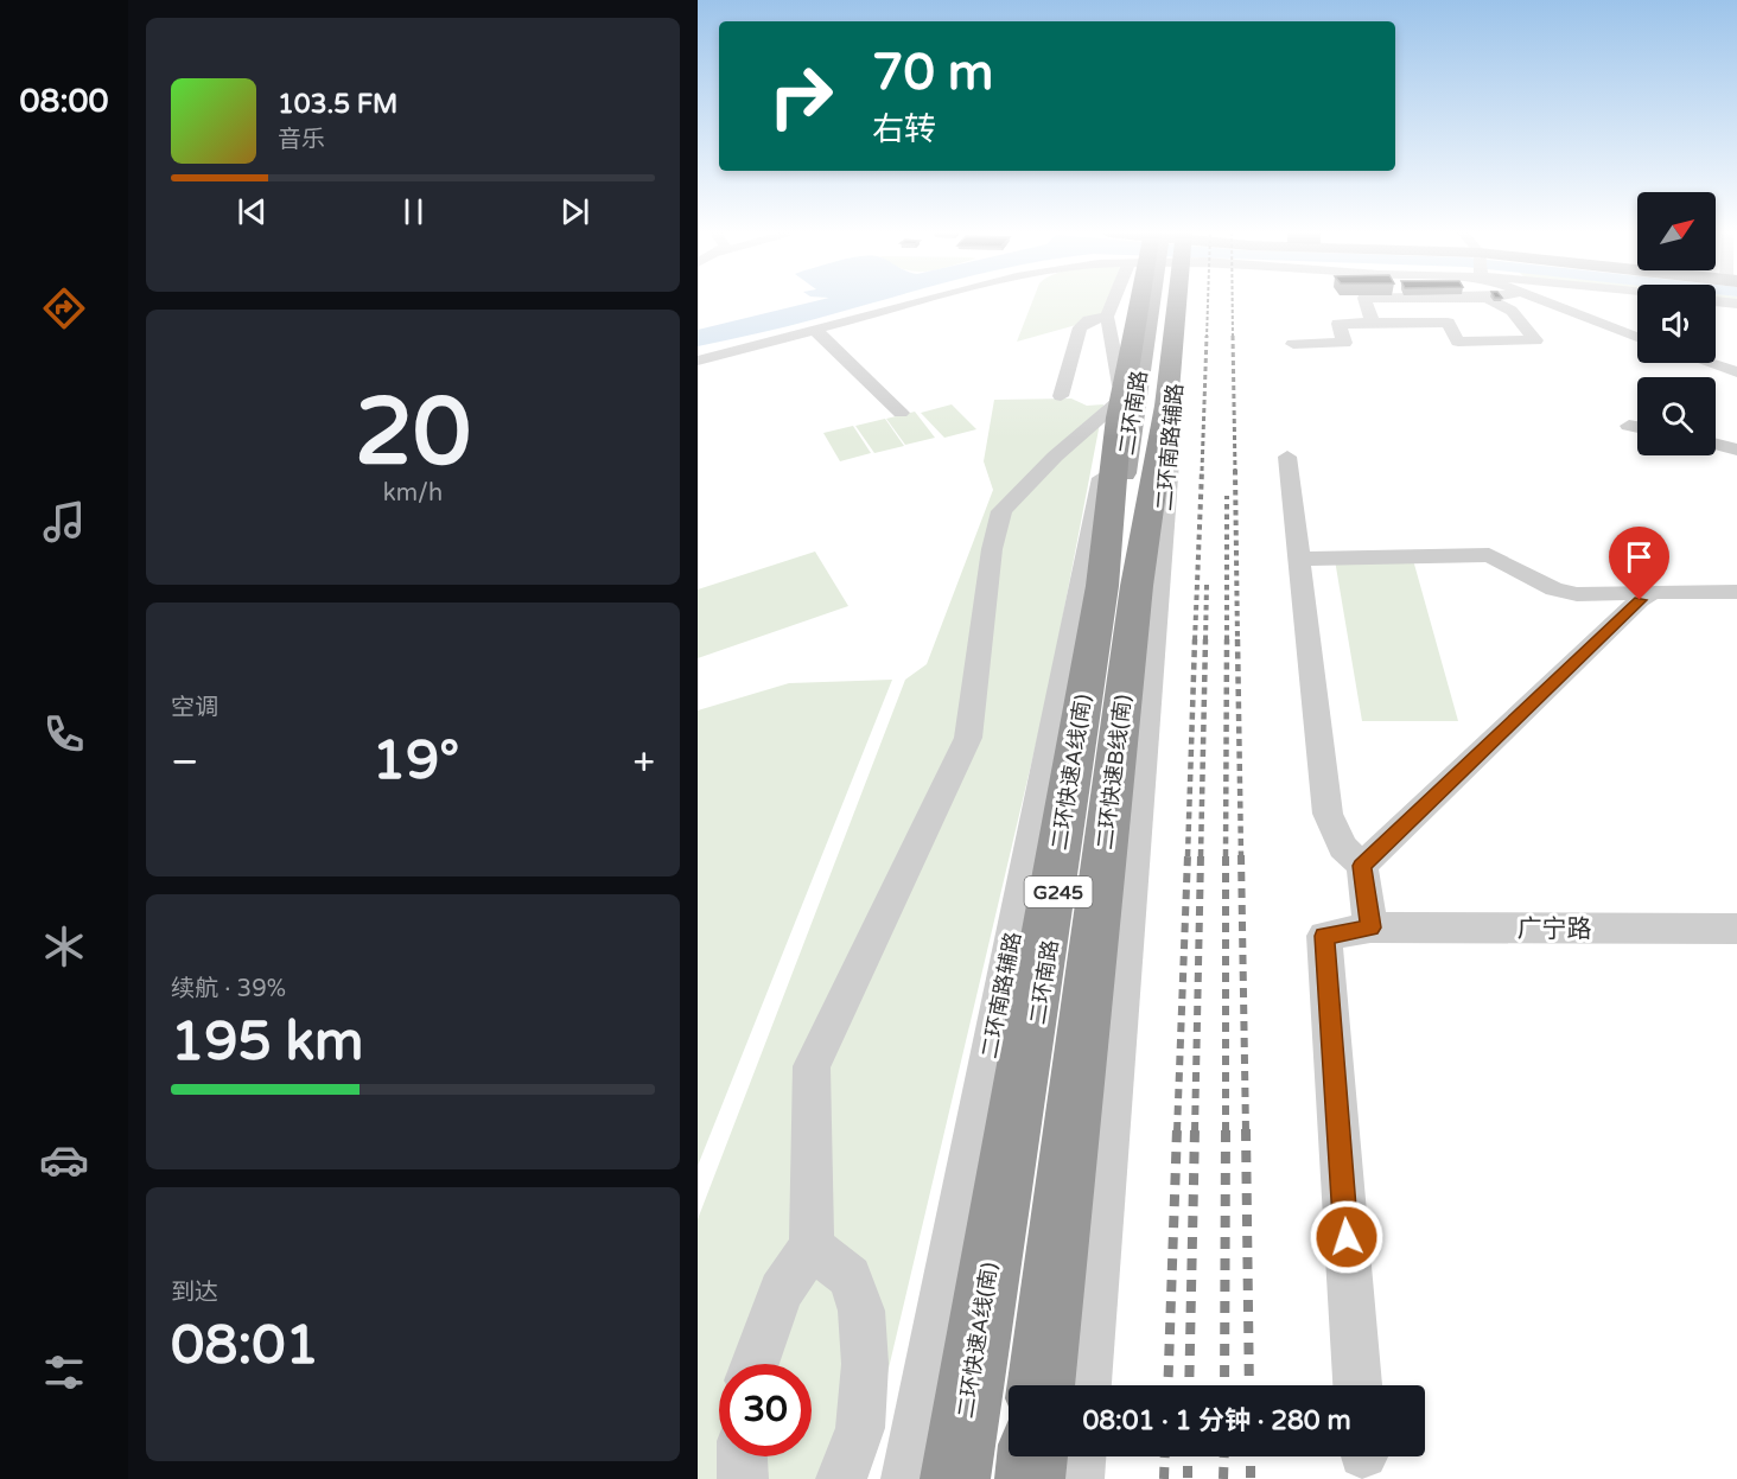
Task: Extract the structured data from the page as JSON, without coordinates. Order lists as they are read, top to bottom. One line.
{"streets":{"highway":["二环快速A线(南)","二环快速B线(南)"],"main road":["二环南路","G245"],"street":["二环南路辅路","广宁路"]},"north":"top right","page":{"tabs":"08:00","turn":["70 m","右转"],"song":["103.5 FM","音乐"],"tile":[["20","km/h"],"空调",["续航 · 39%","195 km"],["到达","08:01"]],"heat":["−","19°","+"],"limit":"30","trip":"08:01 · 1 分钟 · 280 m"}}
